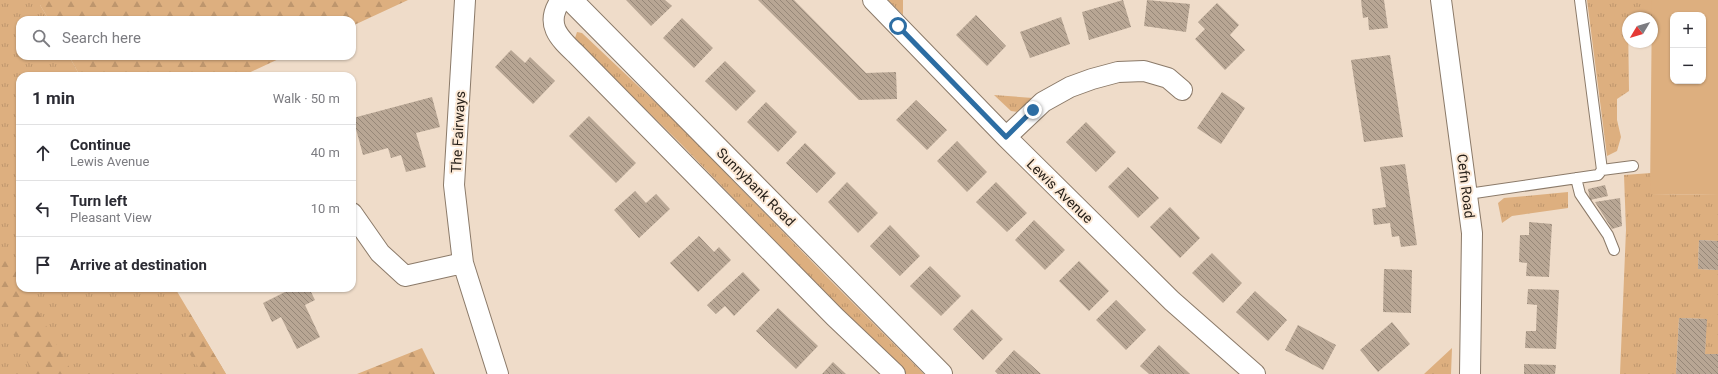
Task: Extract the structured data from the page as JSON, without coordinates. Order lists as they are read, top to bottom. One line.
{"streets":{"street":["The Fairways","Cefn Road","Sunnybank Road","Lewis Avenue"]},"north":"bottom left","page":{"map_buttons":["+","−"],"search":"Search here","heading":["1 min","Walk · 50 m"],"list":[["Continue","Lewis Avenue","40 m"],["Turn left","Pleasant View","10 m"],"Arrive at destination"]}}
